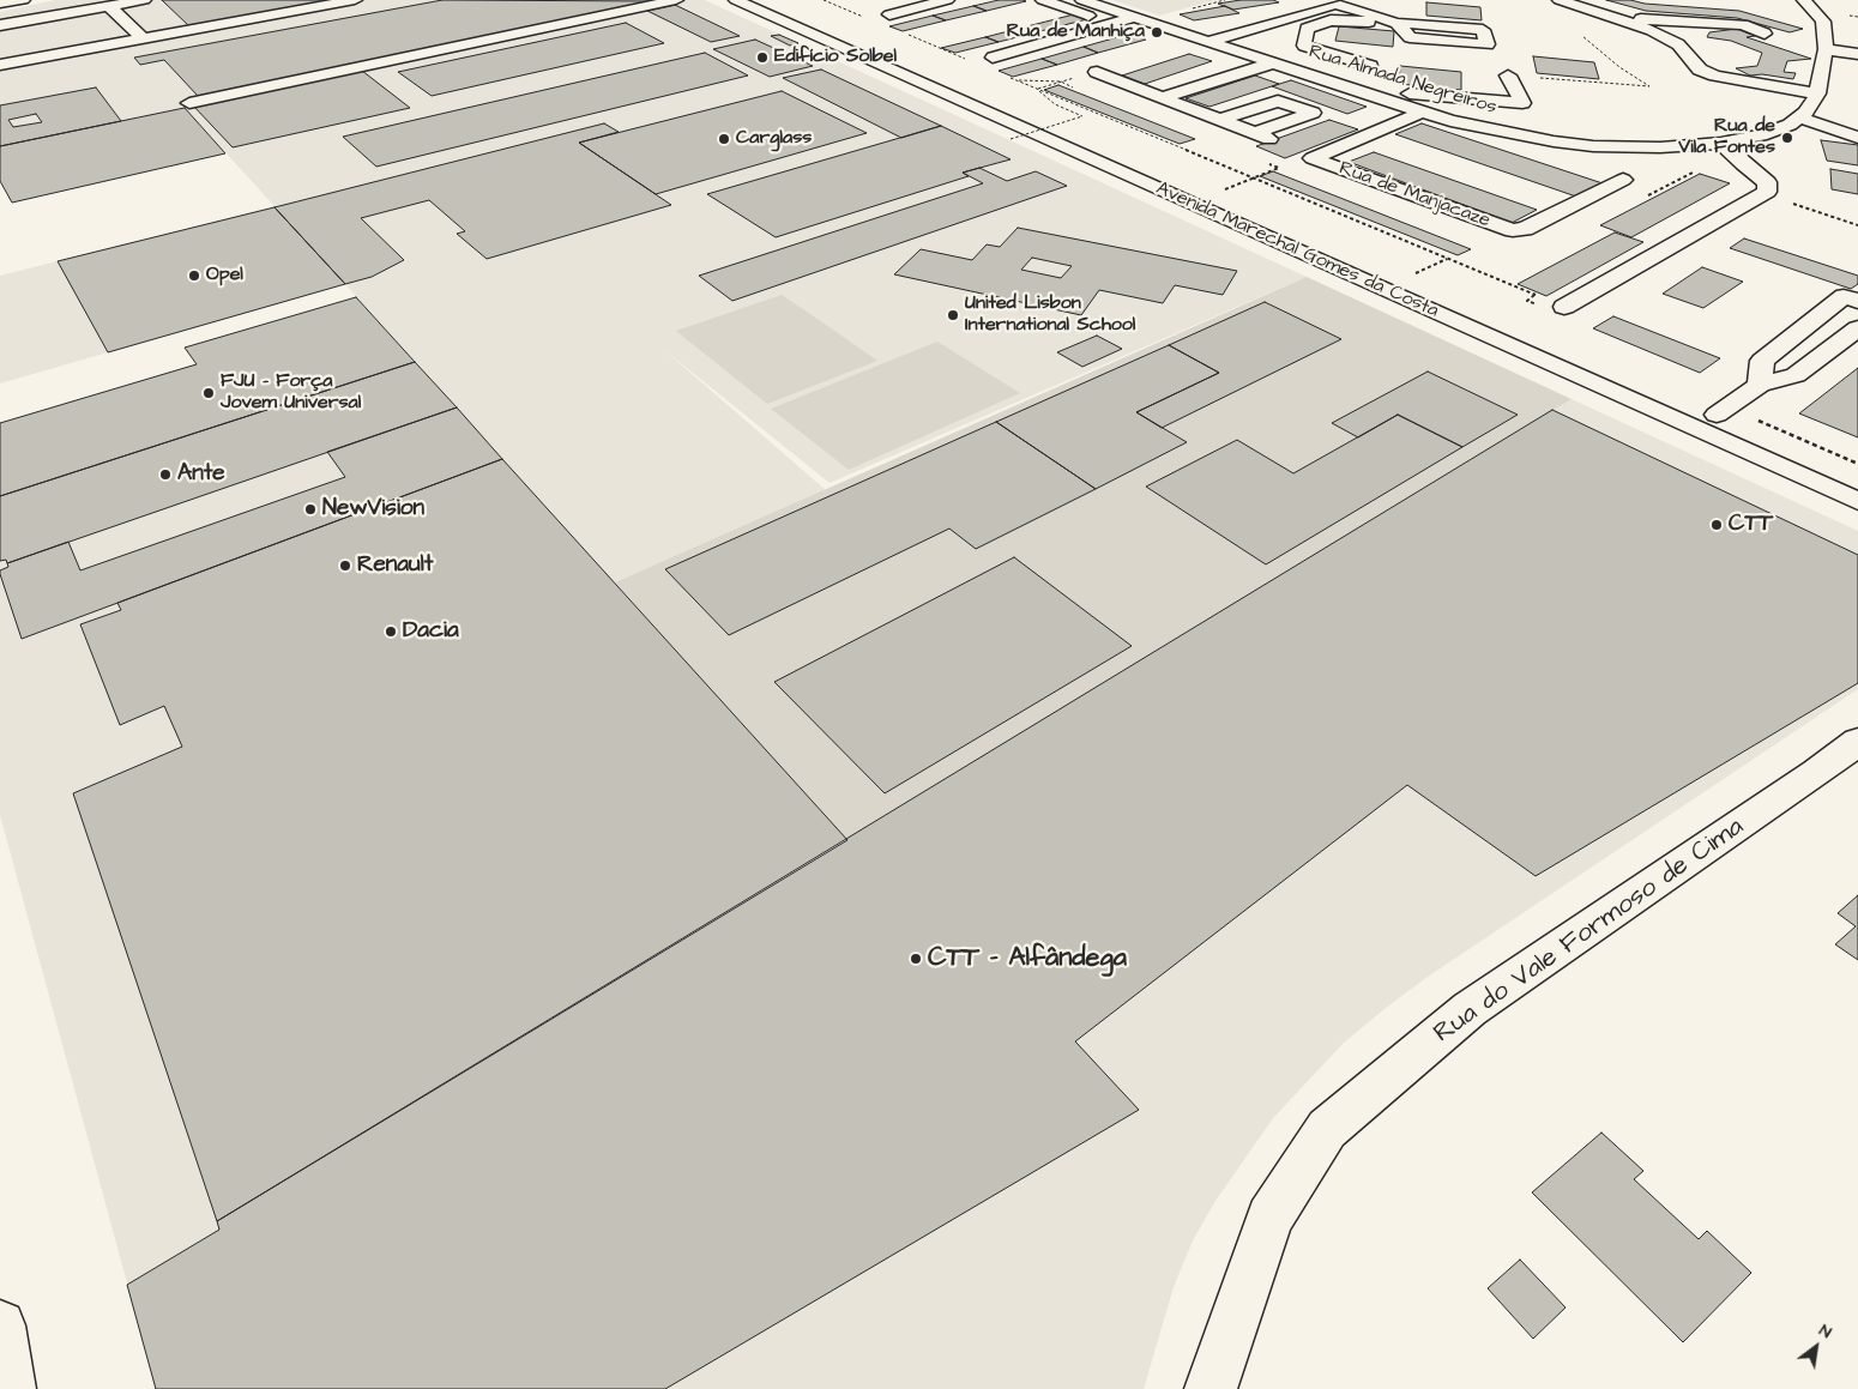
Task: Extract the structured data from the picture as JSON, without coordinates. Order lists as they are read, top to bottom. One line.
{"streets":{"street":["Rua Almada Negreiros","Rua de Manjacaze","Avenida Marechal Gomes da Costa","Rua do Vale Formoso de Cima"]},"crossings":[["Rua Almada Negreiros","Rua de Manjacaze"]],"places":["Rua de Manhiça","Edifício Solbel","Rua de Vila Fontes","Carglass","Opel","United Lisbon International School","FJU - Força Jovem Universal","Ante","NewVision","CTT","Renault","Dacia","CTT - Alfândega"],"north":"top right"}
